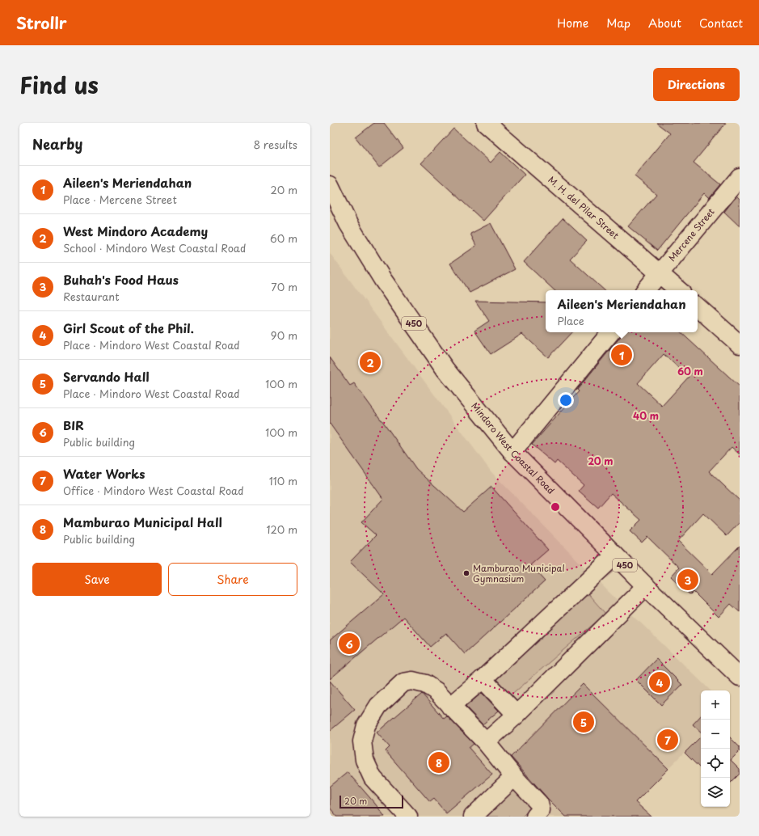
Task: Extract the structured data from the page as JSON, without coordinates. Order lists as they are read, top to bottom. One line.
{"streets":{"main road":["M. H. del Pilar Street","Mercene Street","450","Mindoro West Coastal Road"]},"crossings":[["M. H. del Pilar Street","Mercene Street"]],"places":["Mamburao Municipal Gymnasium"],"scale_bar":"20 m","page":{"header":"Strollr","nav":["Home","Map","About","Contact"],"title":"Find us","buttons":["Directions",["Save","Share"]],"heading":["Nearby","8 results"],"list":[{"mark":"1","name":"Aileen's Meriendahan","note":"Place · Mercene Street","value":"20 m"},{"mark":"2","name":"West Mindoro Academy","note":"School · Mindoro West Coastal Road","value":"60 m"},{"mark":"3","name":"Buhah's Food Haus","note":"Restaurant","value":"70 m"},{"mark":"4","name":"Girl Scout of the Phil.","note":"Place · Mindoro West Coastal Road","value":"90 m"},{"mark":"5","name":"Servando Hall","note":"Place · Mindoro West Coastal Road","value":"100 m"},{"mark":"6","name":"BIR","note":"Public building","value":"100 m"},{"mark":"7","name":"Water Works","note":"Office · Mindoro West Coastal Road","value":"110 m"},{"mark":"8","name":"Mamburao Municipal Hall","note":"Public building","value":"120 m"}],"popup":["Aileen's Meriendahan","Place"],"pins":["1","2","3","6","4","5","7","8"],"map_buttons":["+","−"],"scale":"20 m"},"rings":["60 m","40 m","20 m"]}
